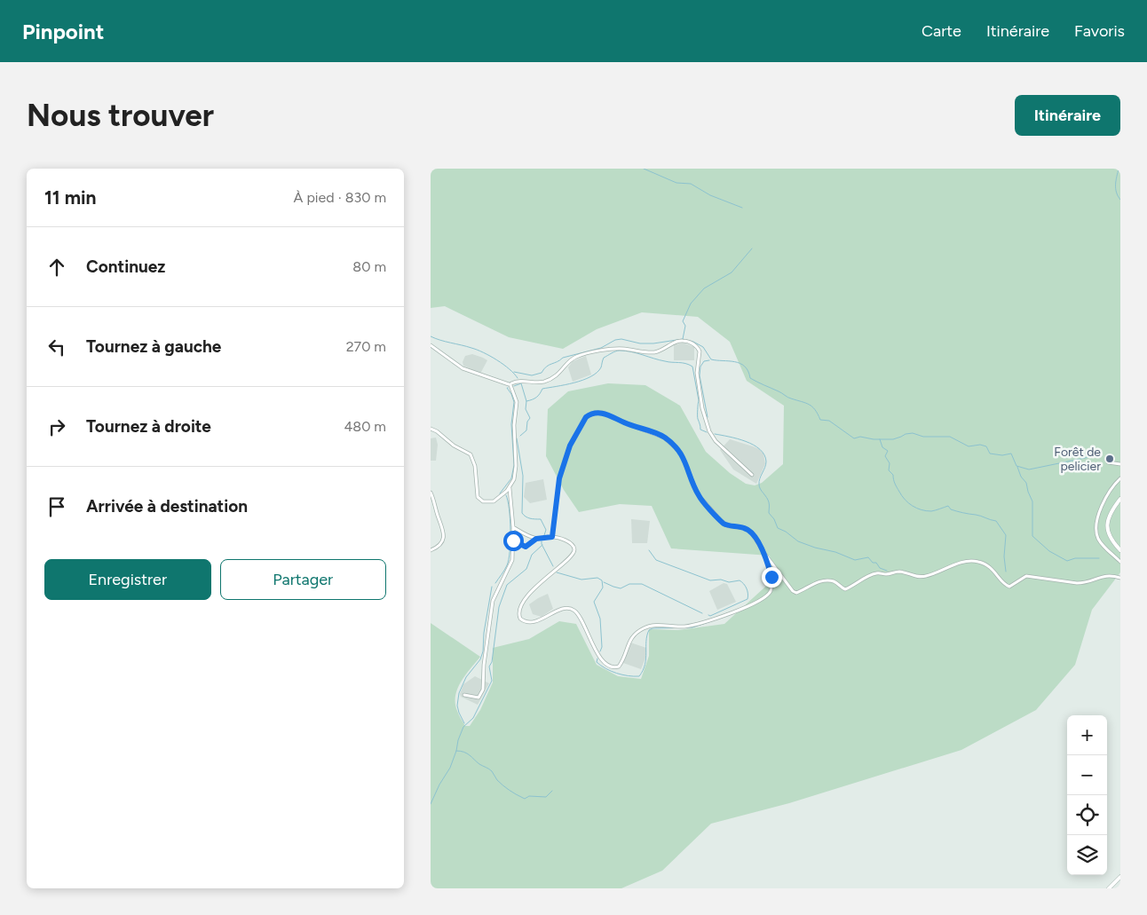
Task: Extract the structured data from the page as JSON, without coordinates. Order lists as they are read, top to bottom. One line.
{"places":["Forêt de pelicier"],"page":{"header":"Pinpoint","nav":["Carte","Itinéraire","Favoris"],"buttons":["Itinéraire",["Enregistrer","Partager"]],"title":"Nous trouver","heading":["11 min","À pied · 830 m"],"list":[["Continuez","80 m"],["Tournez à gauche","270 m"],["Tournez à droite","480 m"],"Arrivée à destination"],"map_buttons":["+","−"]}}
